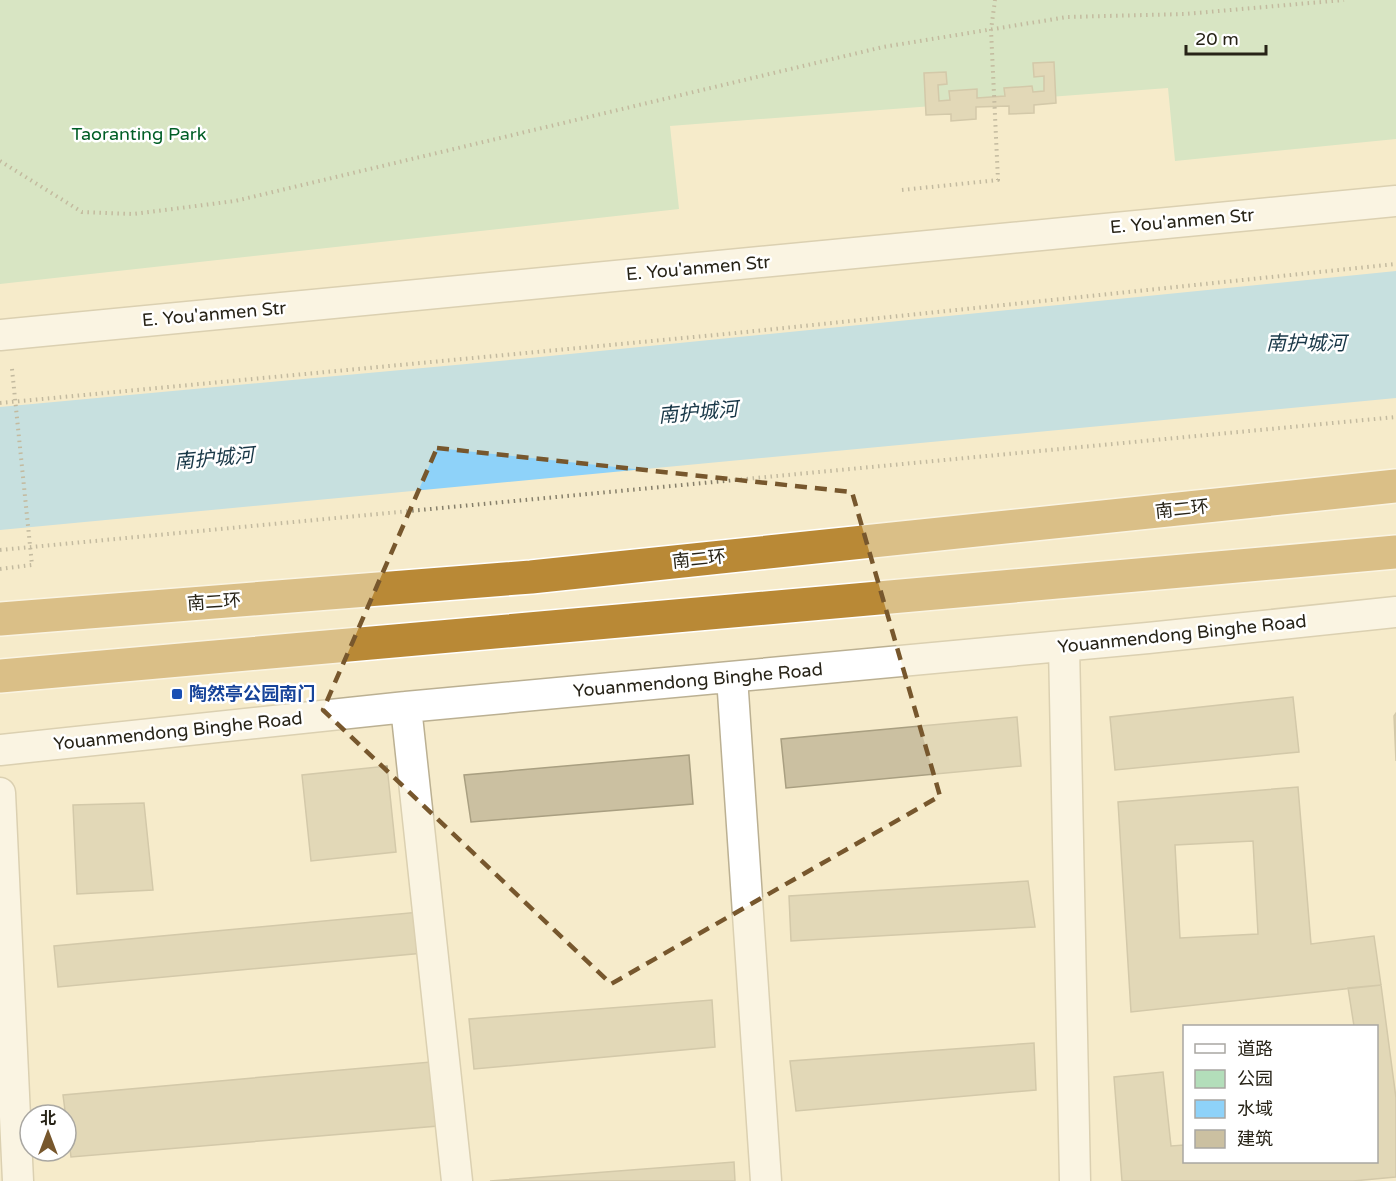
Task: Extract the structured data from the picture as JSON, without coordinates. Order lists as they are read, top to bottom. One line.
{"streets":{"highway":["南二环"],"street":["E. You'anmen Str","Youanmendong Binghe Road"]},"water":["南护城河"],"parks":["Taoranting Park"],"places":{"transit":["陶然亭公园南门"]},"legend":["道路","公园","水域","建筑"],"scale_bar":"20 m","north":"top"}
